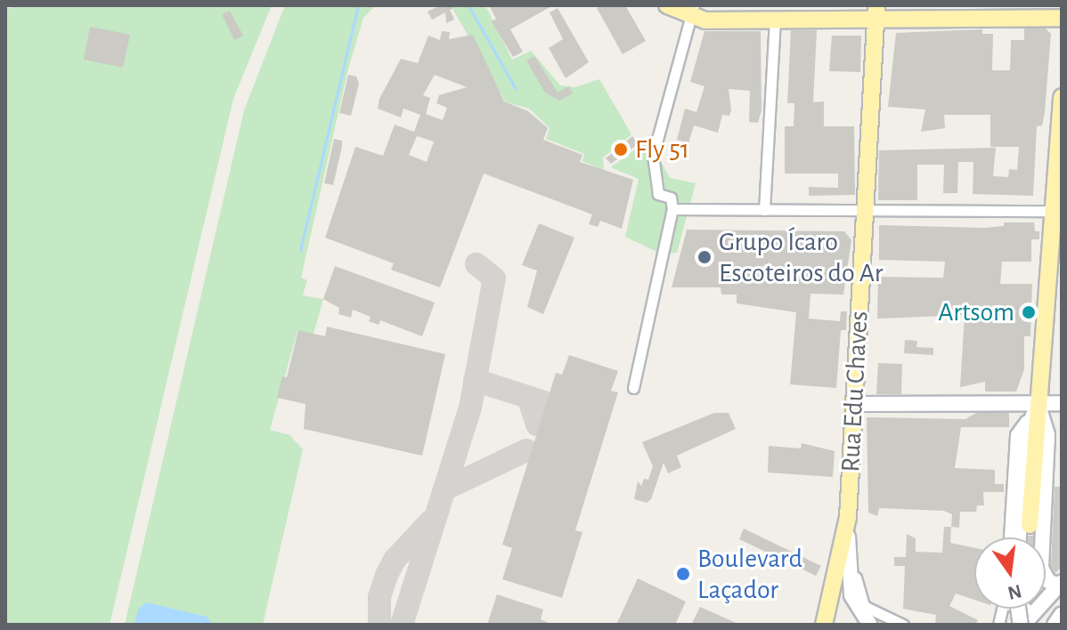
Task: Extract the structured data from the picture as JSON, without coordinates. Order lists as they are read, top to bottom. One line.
{"streets":{"main road":["Rua Edu Chaves"]},"places":["Fly 51","Grupo Ícaro Escoteiros do Ar","Artsom","Boulevard Laçador"],"north":"bottom"}
